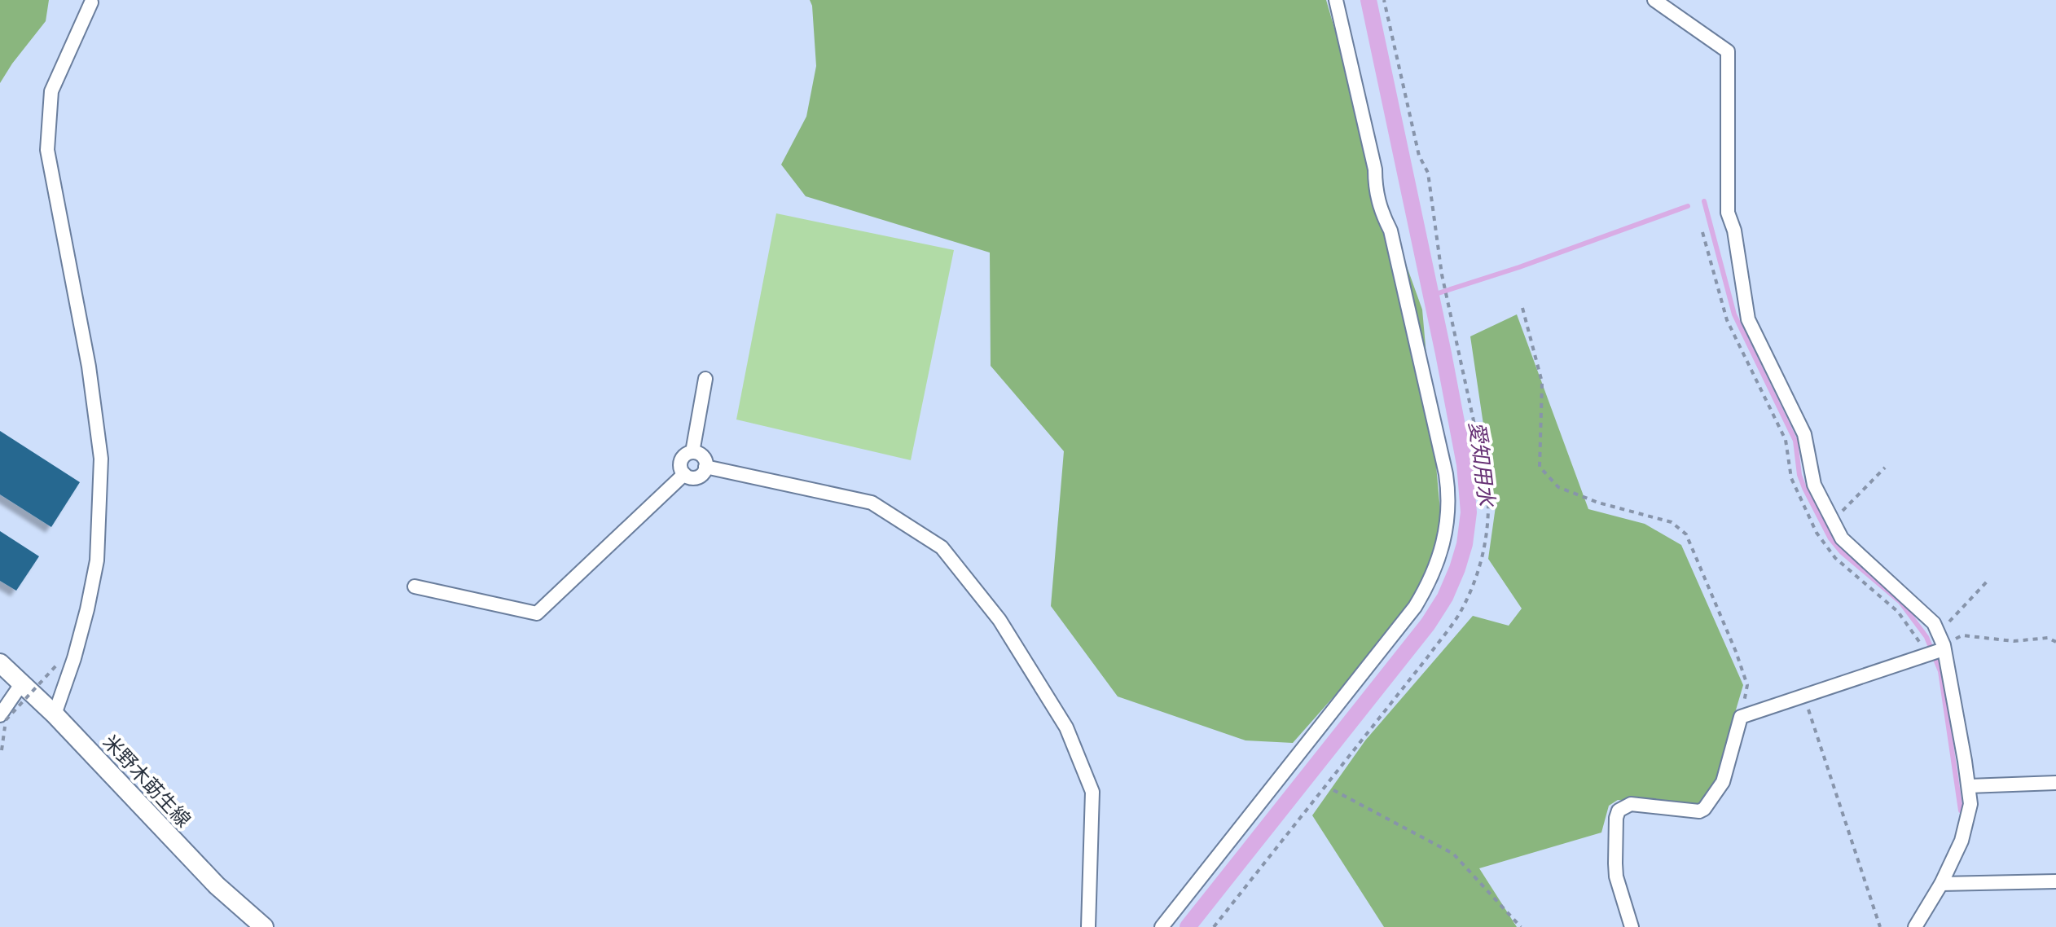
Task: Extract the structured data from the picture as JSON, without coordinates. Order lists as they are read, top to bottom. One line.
{"streets":{"main road":["米野木莇生線"]},"water":["愛知用水"]}
